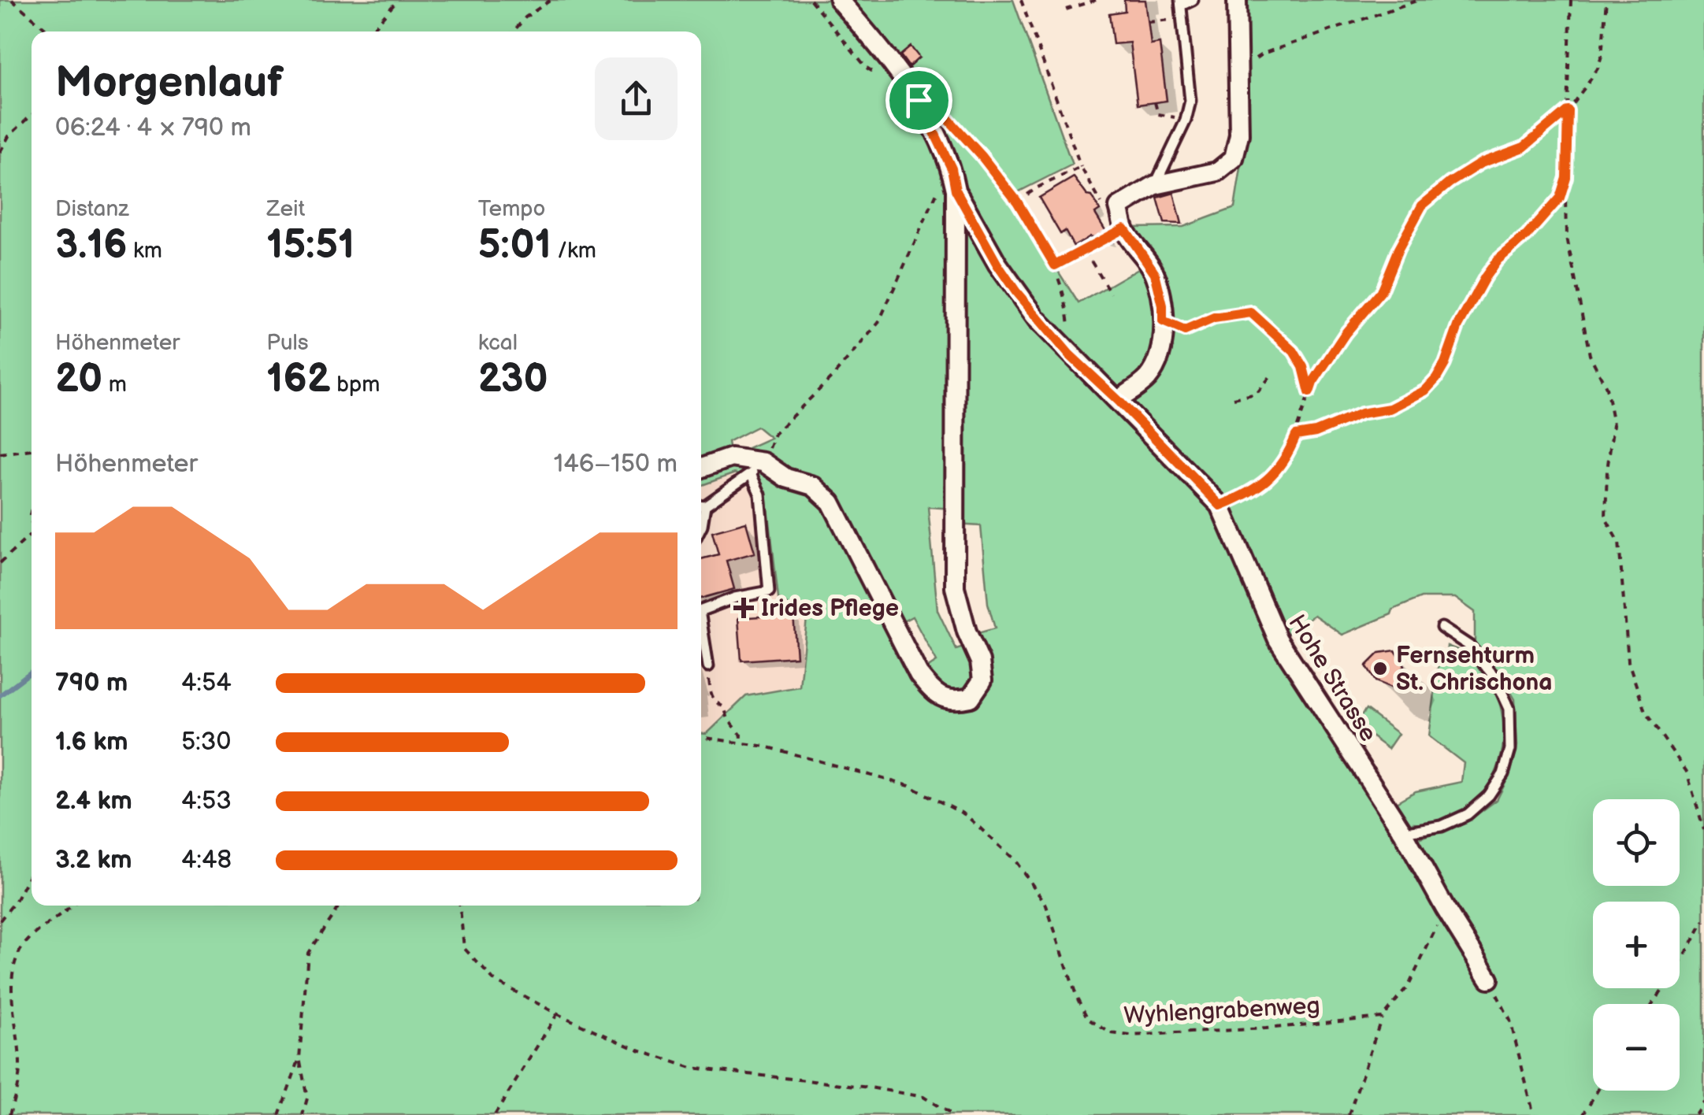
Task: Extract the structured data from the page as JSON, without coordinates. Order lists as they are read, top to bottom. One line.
{"streets":{"street":["Hohe Strasse"],"path":["Wyhlengrabenweg"]},"places":{"health":["Irides Pflege"],"other":["Fernsehturm St. Chrischona"]},"page":{"heading":["Morgenlauf","06:24 · 4 × 790 m"],"stats":[["Distanz","3.16 km"],["Zeit","15:51"],["Tempo","5:01 /km"],["Höhenmeter","20 m"],["Puls","162 bpm"],["kcal","230"]],"chart":["Höhenmeter","146–150 m"],"list":[{"name":"790 m","note":"4:54"},{"name":"1.6 km","note":"5:30"},{"name":"2.4 km","note":"4:53"},{"name":"3.2 km","note":"4:48"}],"map_buttons":["+","−"]}}
